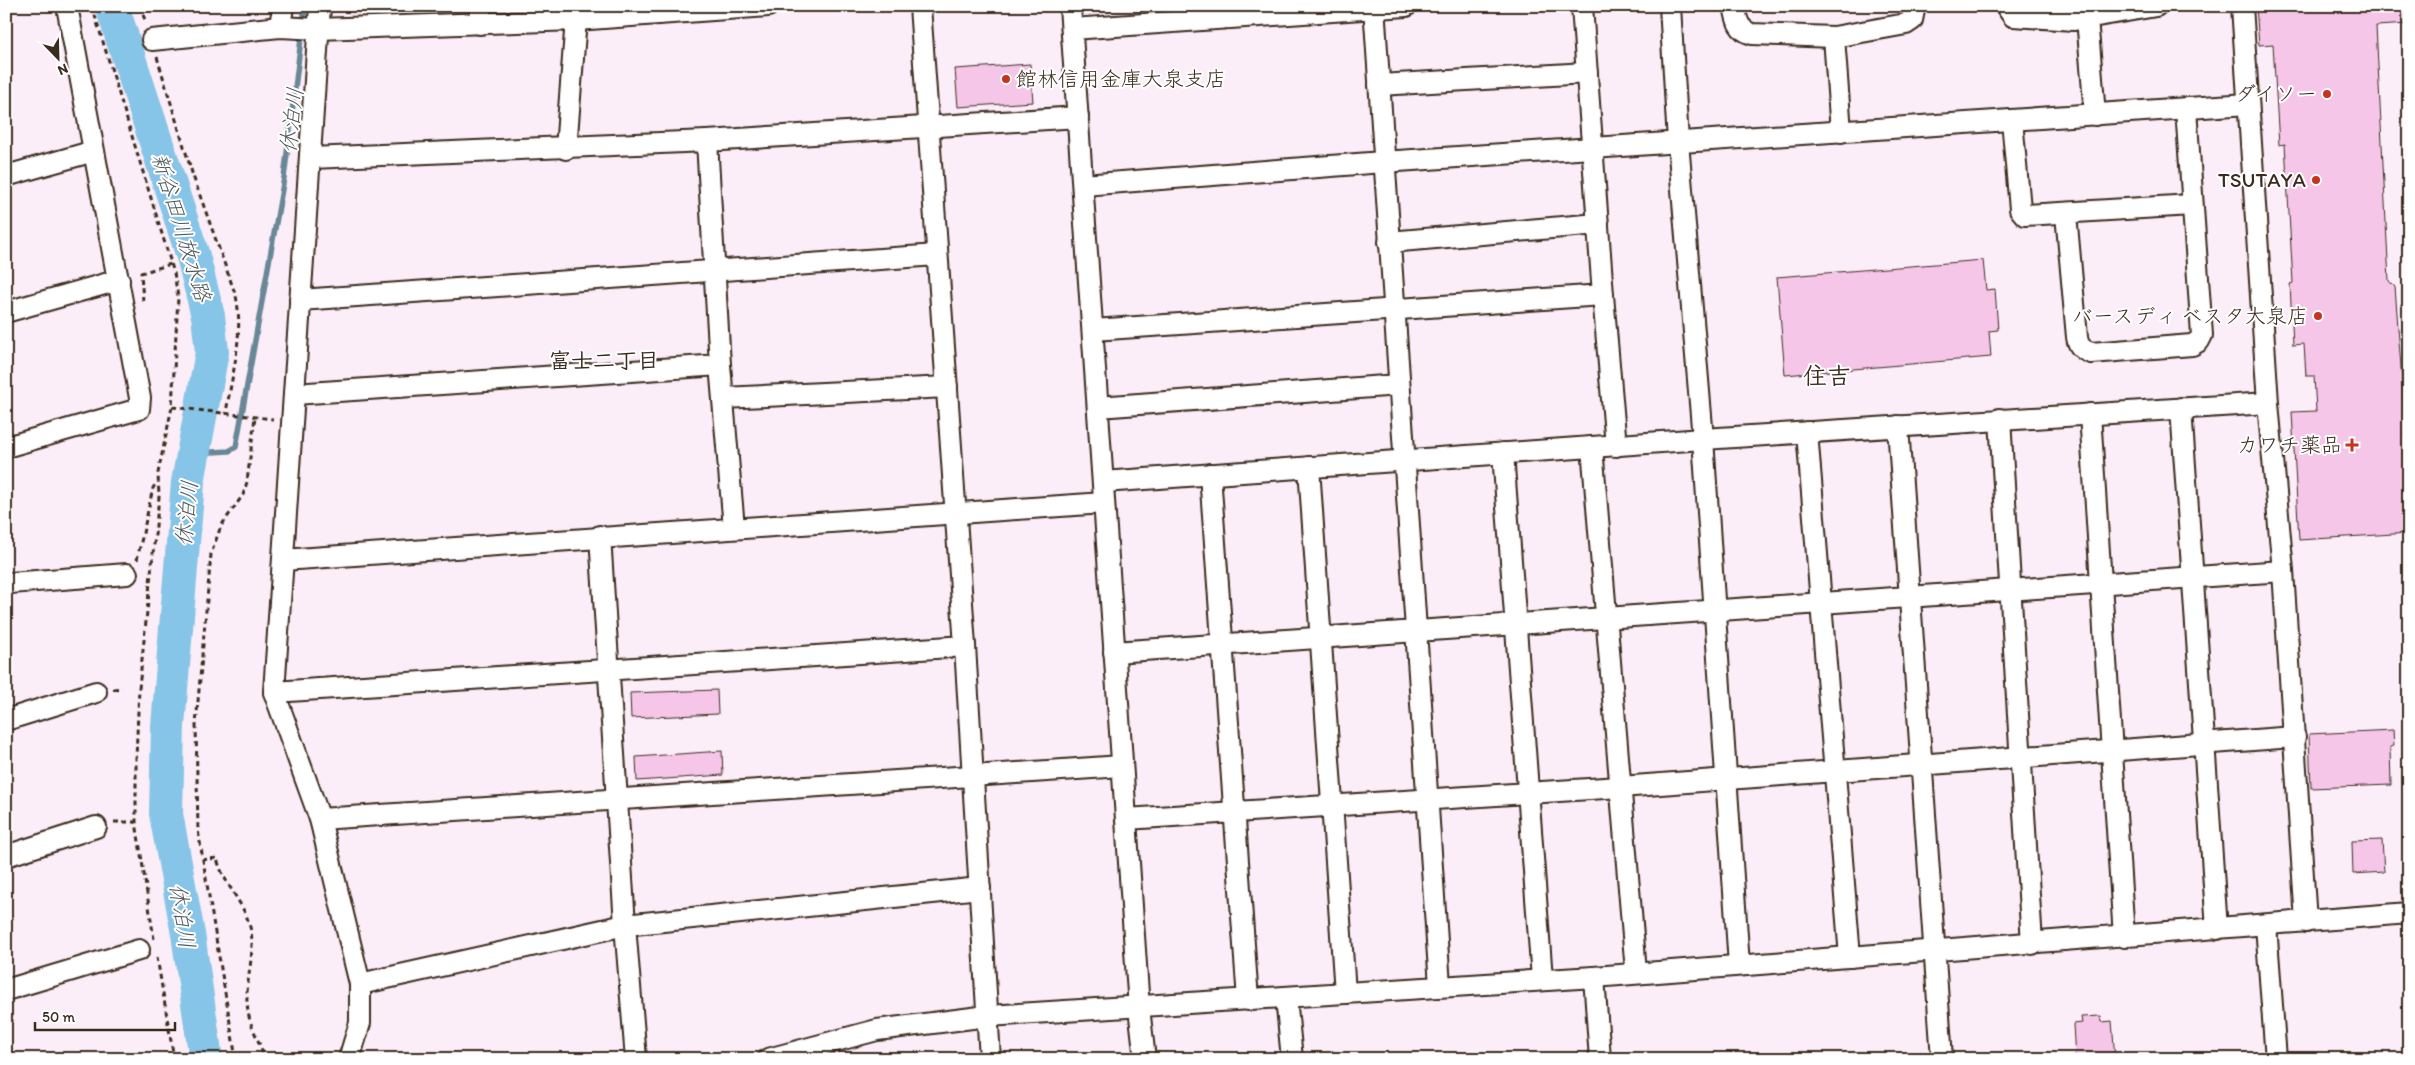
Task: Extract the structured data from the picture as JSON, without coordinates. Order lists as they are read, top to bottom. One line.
{"districts":["富士二丁目","住吉"],"water":["休泊川","新谷田川放水路"],"places":{"other":["館林信用金庫大泉支店","ダイソー","TSUTAYA","バースディ ベスタ大泉店"],"health":["カワチ薬品"]},"scale_bar":"50 m","north":"bottom right"}
